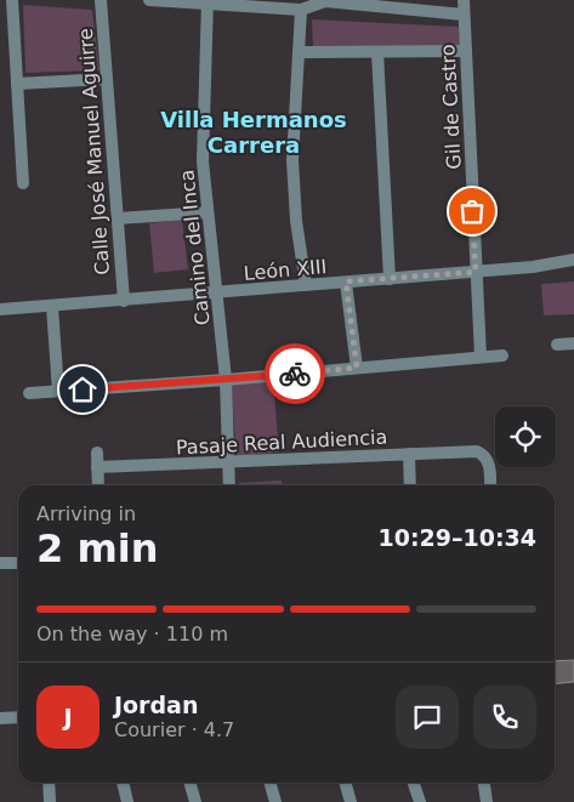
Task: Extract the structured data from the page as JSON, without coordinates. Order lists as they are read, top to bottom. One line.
{"streets":{"street":["Gil de Castro","Calle José Manuel Aguirre","Camino del Inca","León XIII","Pasaje Real Audiencia"]},"crossings":[["Gil de Castro","León XIII"],["Calle José Manuel Aguirre","León XIII"],["Camino del Inca","León XIII"],["Camino del Inca","Pasaje Real Audiencia"]],"districts":["Villa Hermanos Carrera"],"page":{"heading":["2 min","Arriving in","10:29–10:34"],"panel":["Jordan","Courier · 4.7"],"bar":"On the way · 110 m","round":"J"}}
